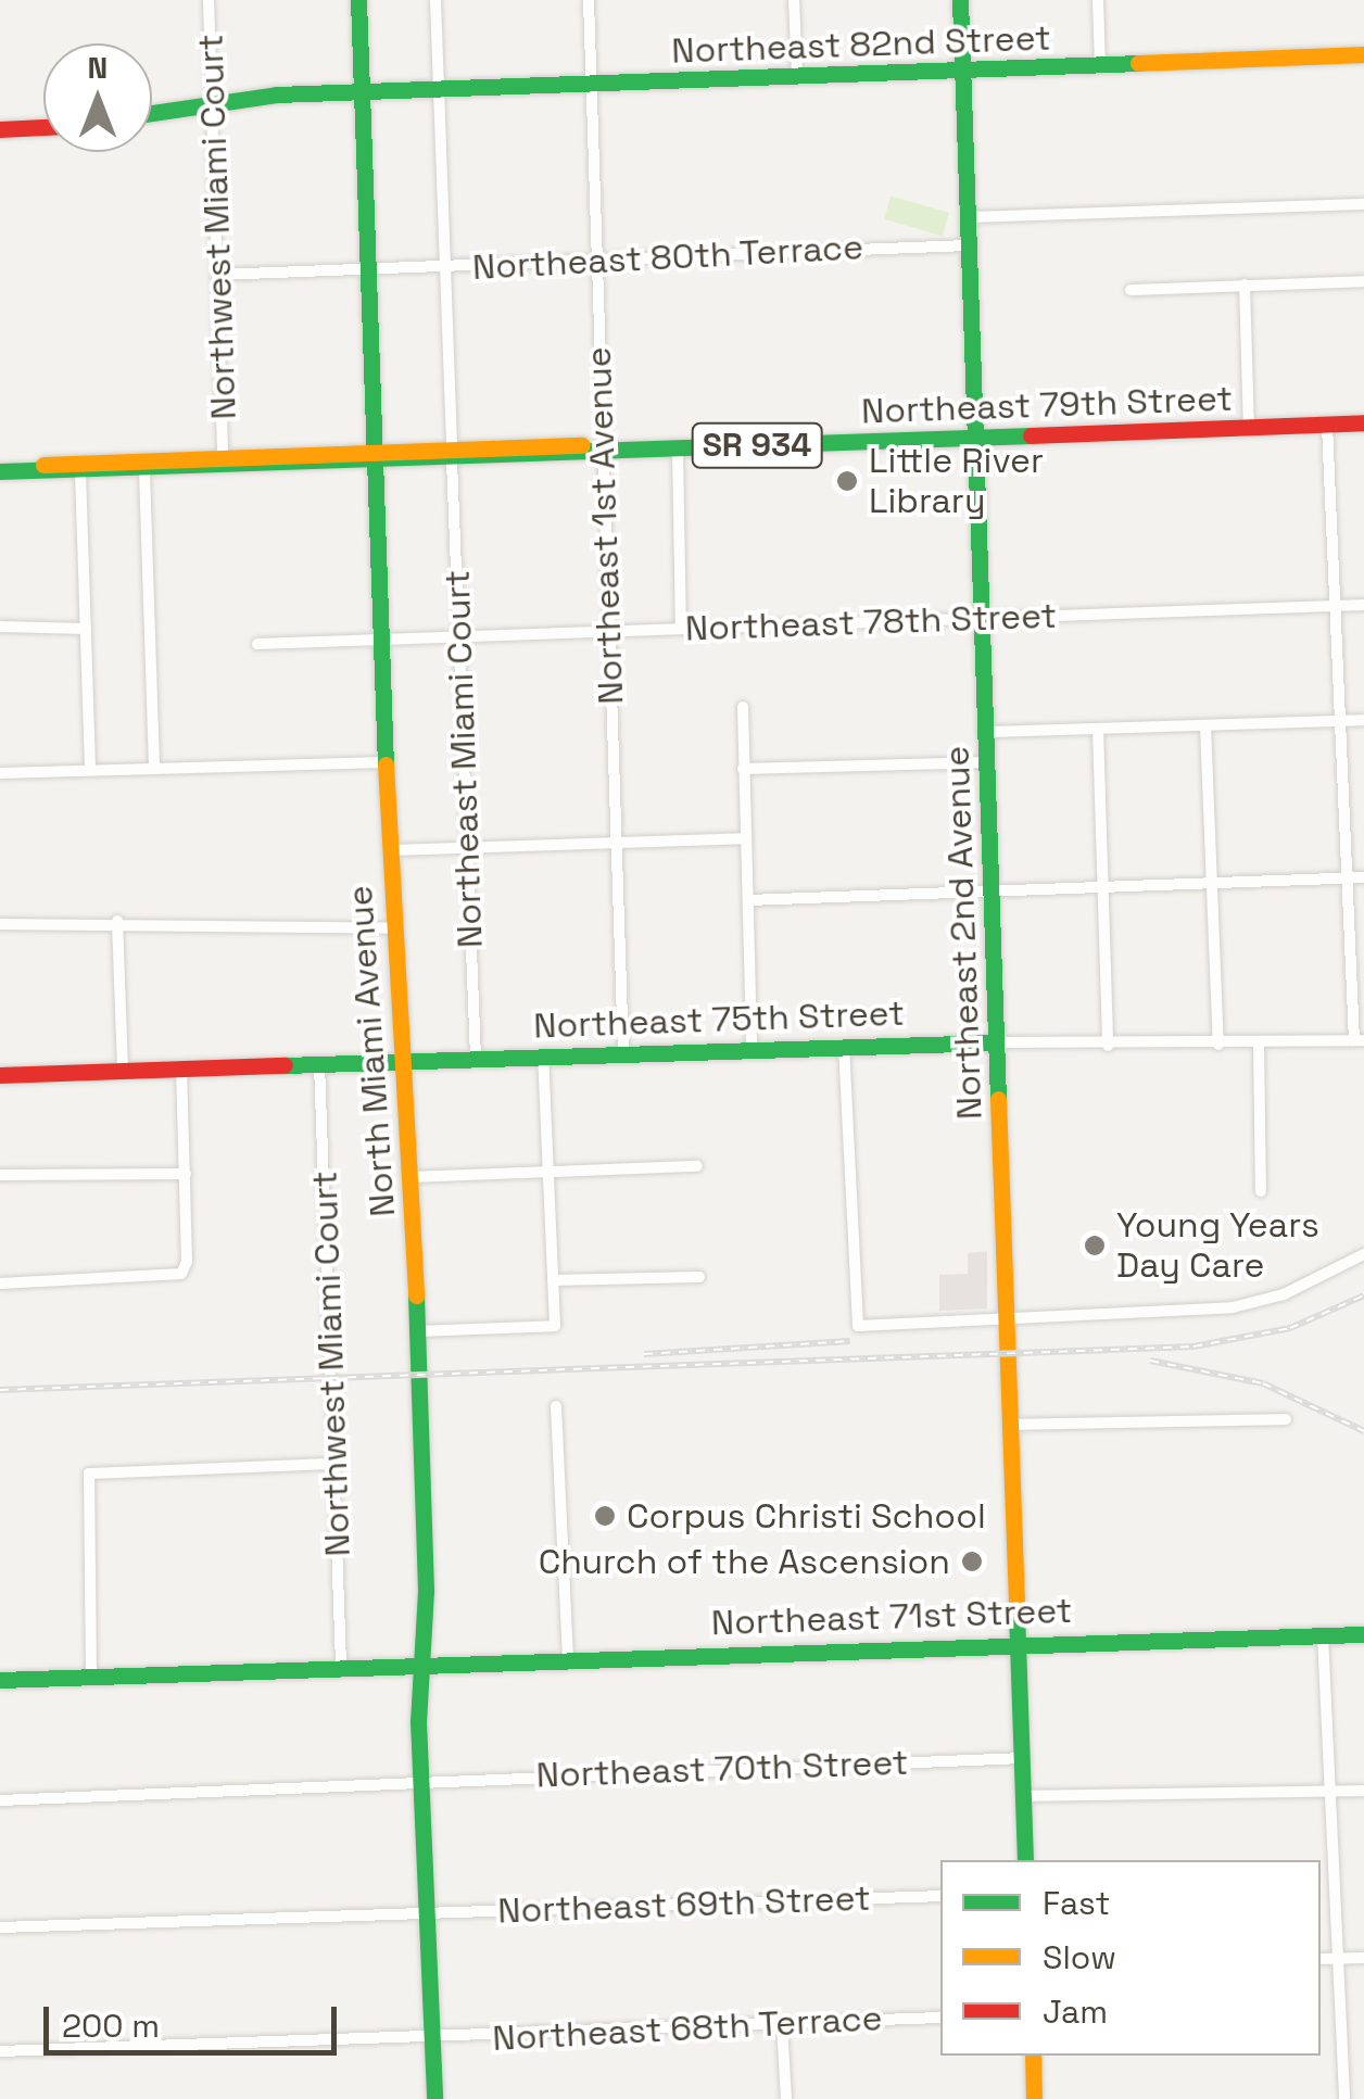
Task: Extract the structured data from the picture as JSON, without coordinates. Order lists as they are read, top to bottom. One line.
{"streets":{"main road":["Northeast 82nd Street","Northeast 79th Street","SR 934","Northeast 2nd Avenue","Northeast 75th Street","North Miami Avenue","Northeast 71st Street"],"street":["Northwest Miami Court","Northeast 80th Terrace","Northeast 1st Avenue","Northeast 78th Street","Northeast Miami Court","Northeast 70th Street","Northeast 69th Street","Northeast 68th Terrace"]},"crossings":[["Northeast 82nd Street","Northwest Miami Court"],["Northeast 82nd Street","Northeast 1st Avenue"],["Northeast 82nd Street","Northeast Miami Court"],["Northeast 82nd Street","Northeast 2nd Avenue"],["Northeast 82nd Street","North Miami Avenue"],["Northwest Miami Court","Northeast 80th Terrace"],["Northwest Miami Court","Northeast 75th Street"],["Northwest Miami Court","Northeast 71st Street"],["Northeast 80th Terrace","Northeast 1st Avenue"],["Northeast 80th Terrace","Northeast Miami Court"],["Northeast 80th Terrace","Northeast 2nd Avenue"],["Northeast 80th Terrace","North Miami Avenue"],["Northeast 79th Street","Northeast 1st Avenue"],["Northeast 79th Street","Northeast Miami Court"],["Northeast 79th Street","Northeast 2nd Avenue"],["Northeast 79th Street","North Miami Avenue"],["Northeast 1st Avenue","Northeast 78th Street"],["Northeast 1st Avenue","Northeast 75th Street"],["Northeast 78th Street","Northeast Miami Court"],["Northeast 78th Street","Northeast 2nd Avenue"],["Northeast 78th Street","North Miami Avenue"],["Northeast Miami Court","Northeast 75th Street"],["Northeast 2nd Avenue","Northeast 75th Street"],["Northeast 2nd Avenue","Northeast 71st Street"],["Northeast 2nd Avenue","Northeast 70th Street"],["Northeast 75th Street","North Miami Avenue"],["North Miami Avenue","Northeast 71st Street"],["North Miami Avenue","Northeast 70th Street"],["North Miami Avenue","Northeast 69th Street"],["North Miami Avenue","Northeast 68th Terrace"]],"places":["Little River Library","Young Years Day Care","Corpus Christi School","Church of the Ascension"],"legend":["Fast","Slow","Jam"],"scale_bar":"200 m","north":"top"}
